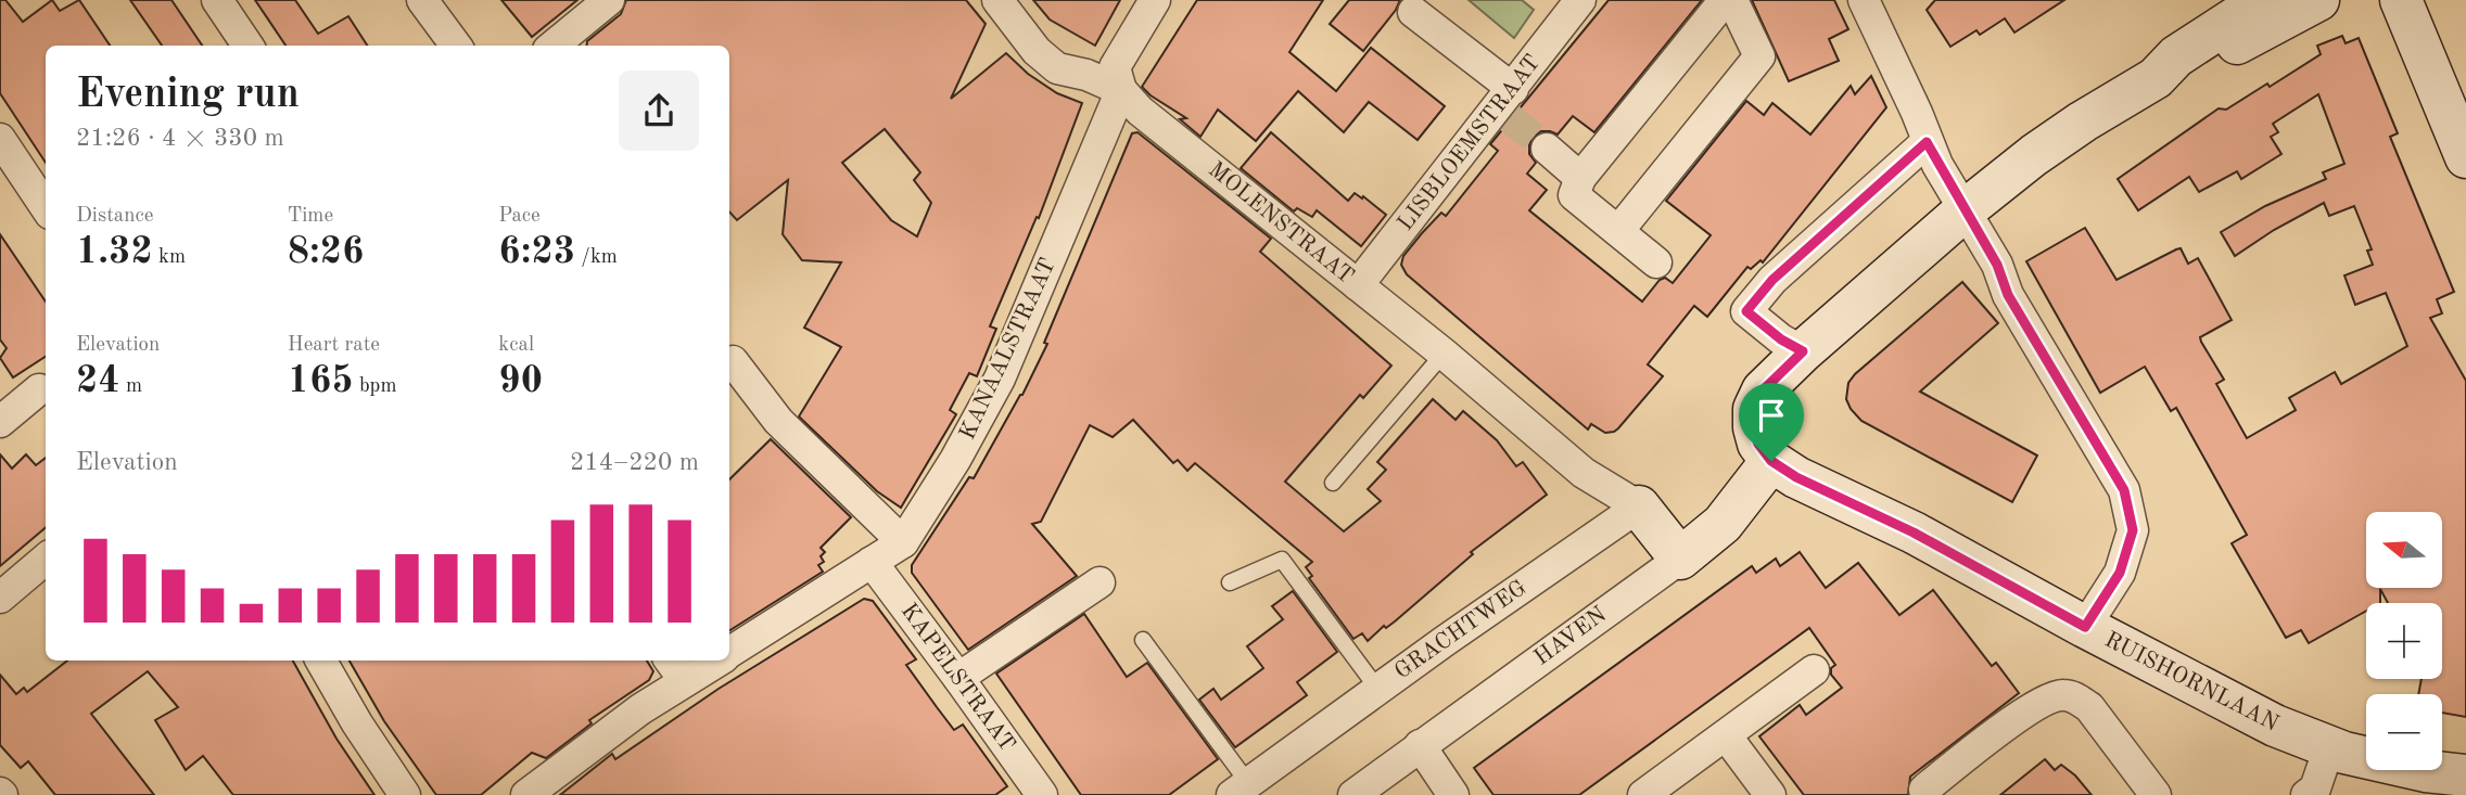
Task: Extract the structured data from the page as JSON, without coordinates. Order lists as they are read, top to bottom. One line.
{"streets":{"main road":["HAVEN","RUISHORNLAAN"],"street":["LISBLOEMSTRAAT","MOLENSTRAAT","KANAALSTRAAT","GRACHTWEG","KAPELSTRAAT"]},"crossings":[["LISBLOEMSTRAAT","MOLENSTRAAT"],["MOLENSTRAAT","KANAALSTRAAT"],["MOLENSTRAAT","GRACHTWEG"],["KANAALSTRAAT","KAPELSTRAAT"],["HAVEN","RUISHORNLAAN"]],"north":"left","page":{"heading":["Evening run","21:26 · 4 × 330 m"],"stats":[["Distance","1.32 km"],["Time","8:26"],["Pace","6:23 /km"],["Elevation","24 m"],["Heart rate","165 bpm"],["kcal","90"]],"chart":["Elevation","214–220 m"],"map_buttons":["+","−"]}}
